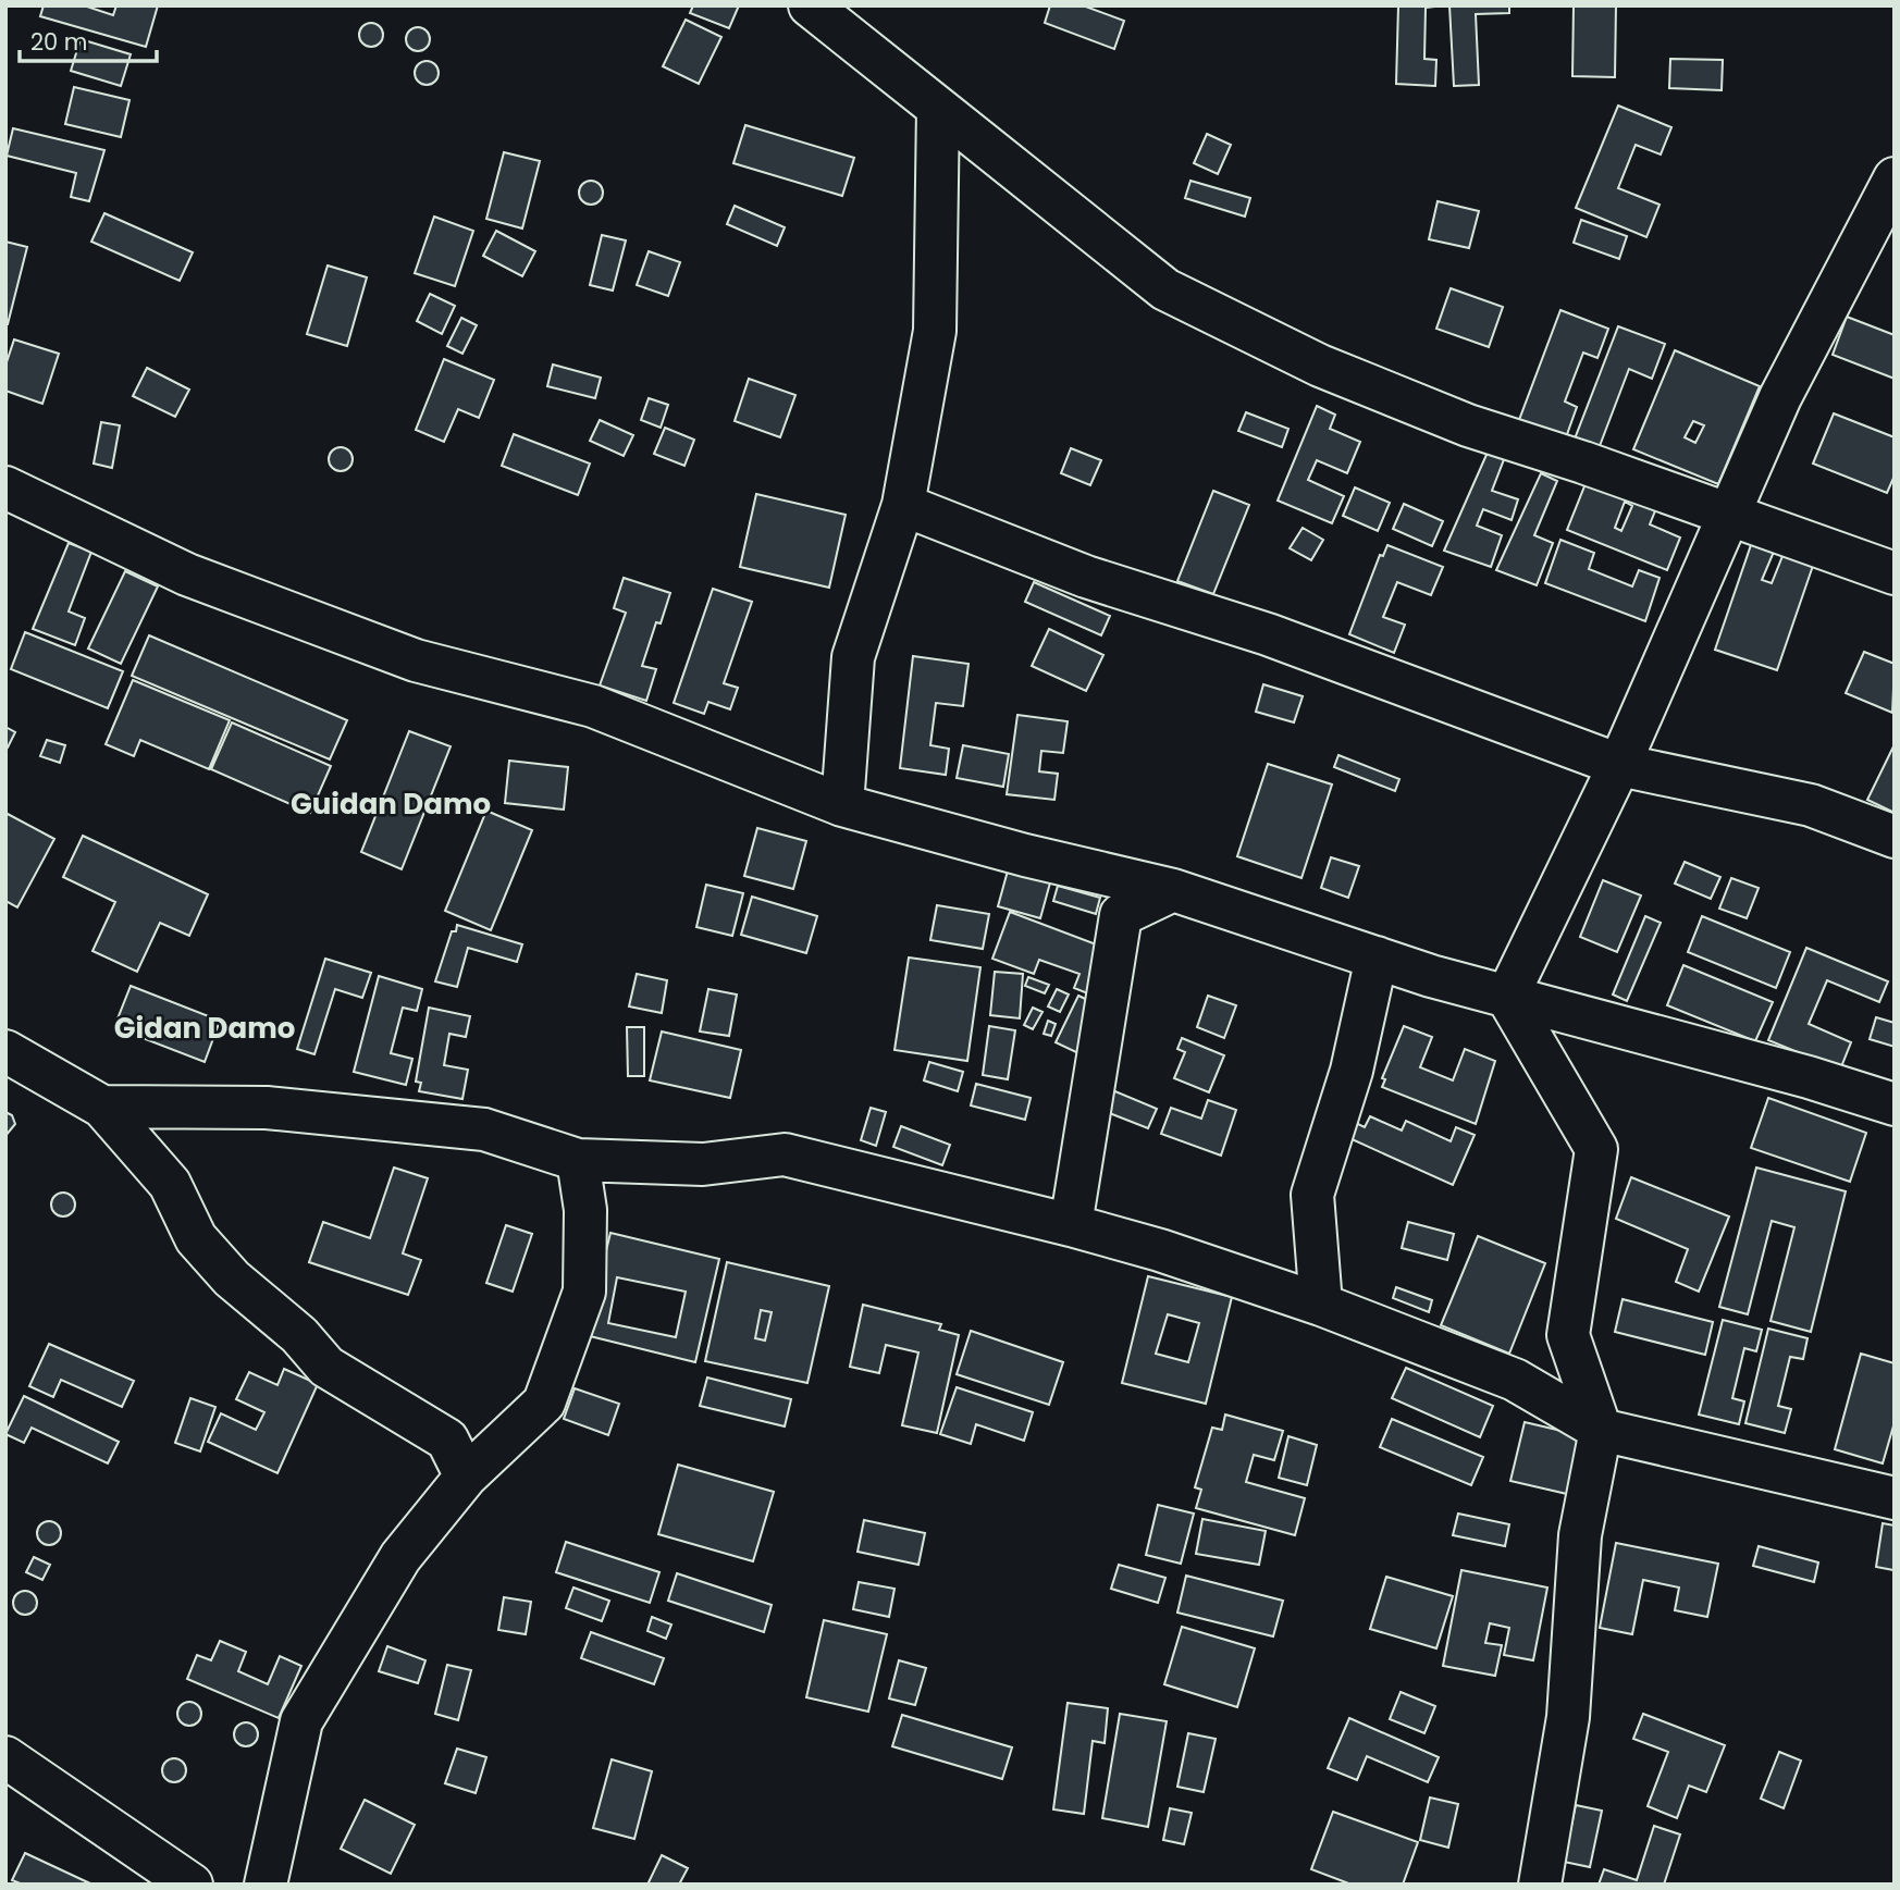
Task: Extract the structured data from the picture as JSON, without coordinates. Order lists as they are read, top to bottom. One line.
{"districts":["Guidan Damo","Gidan Damo"],"scale_bar":"20 m"}
